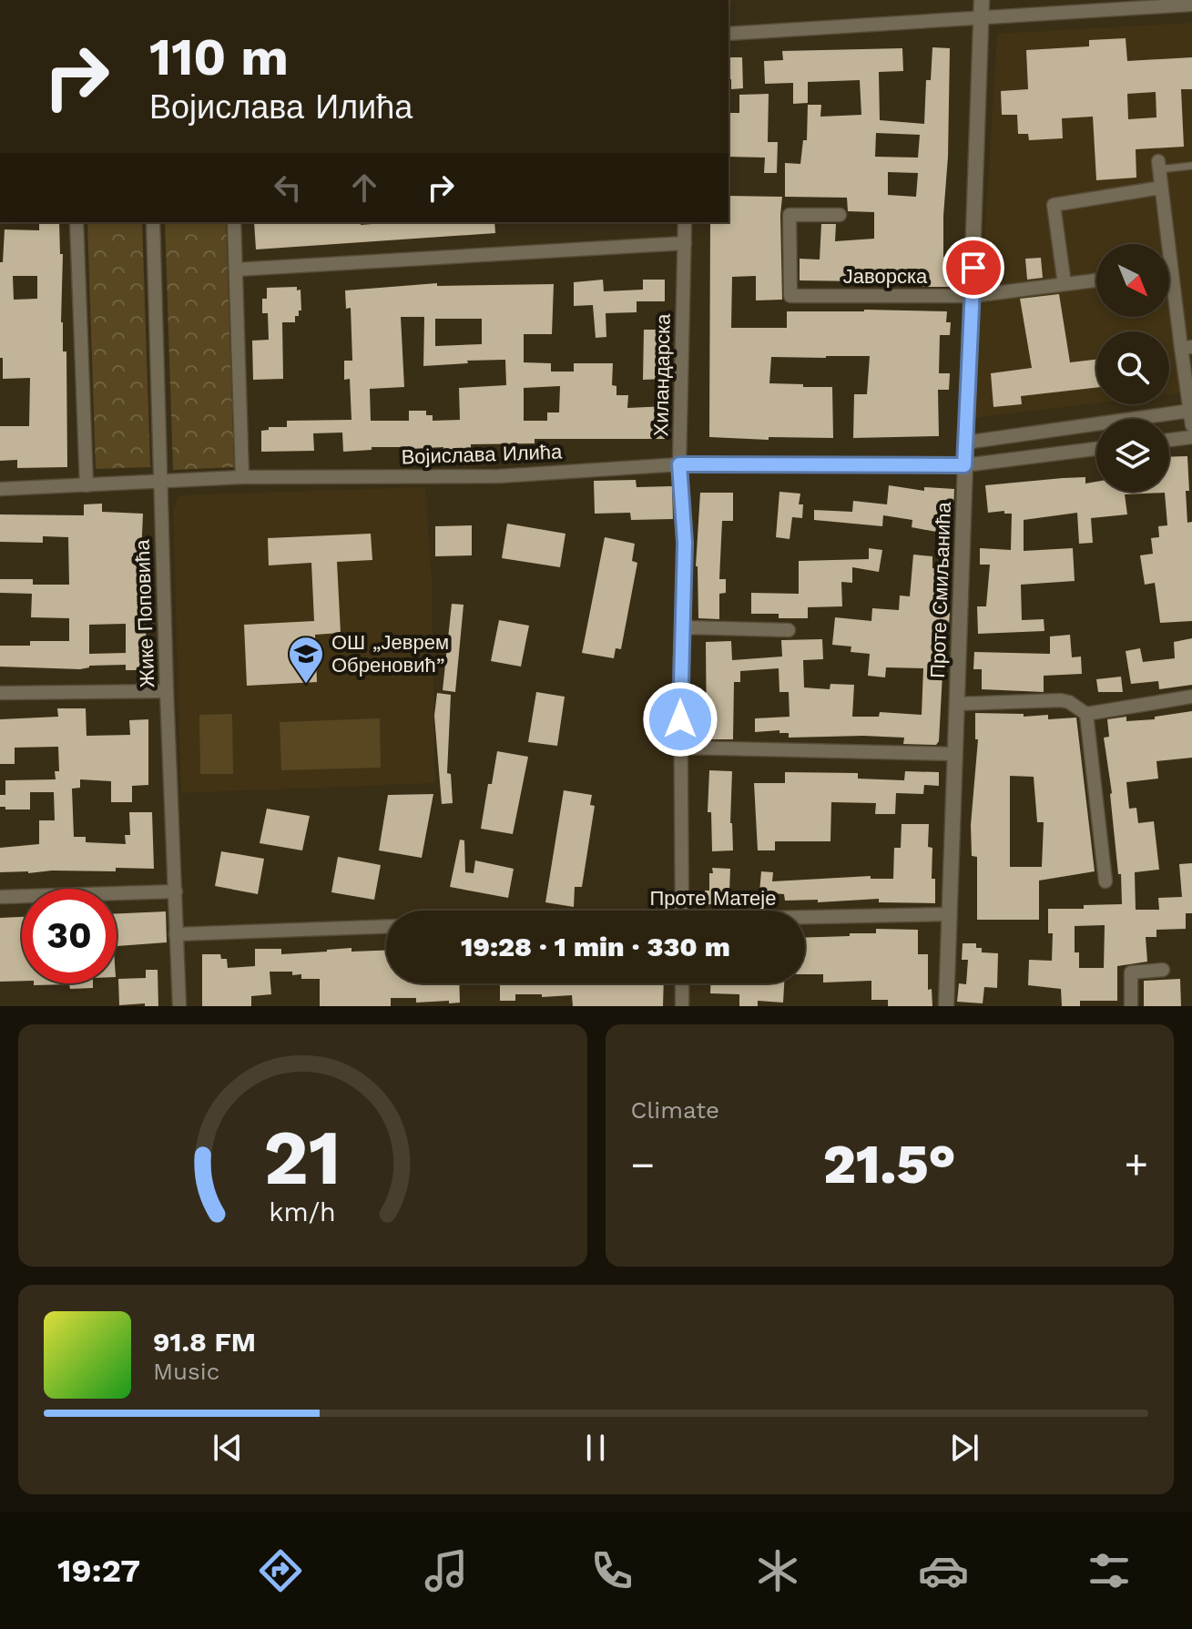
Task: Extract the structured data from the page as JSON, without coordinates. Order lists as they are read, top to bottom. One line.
{"streets":{"street":["Јаворска","Хиландарска","Војислава Илића","Проте Смиљанића","Жике Поповића","Проте Матеје"]},"crossings":[["Јаворска","Проте Смиљанића"],["Хиландарска","Војислава Илића"],["Војислава Илића","Проте Смиљанића"],["Војислава Илића","Жике Поповића"],["Проте Смиљанића","Проте Матеје"]],"places":{"school or university":["ОШ „Јеврем Обреновић”"]},"north":"bottom right","page":{"turn":["110 m","Војислава Илића"],"limit":"30","trip":"19:28 · 1 min · 330 m","tile":"Climate","heat":["−","21.5°","+"],"song":["91.8 FM","Music"],"tabs":"19:27","gauge":["21","km/h"]}}
